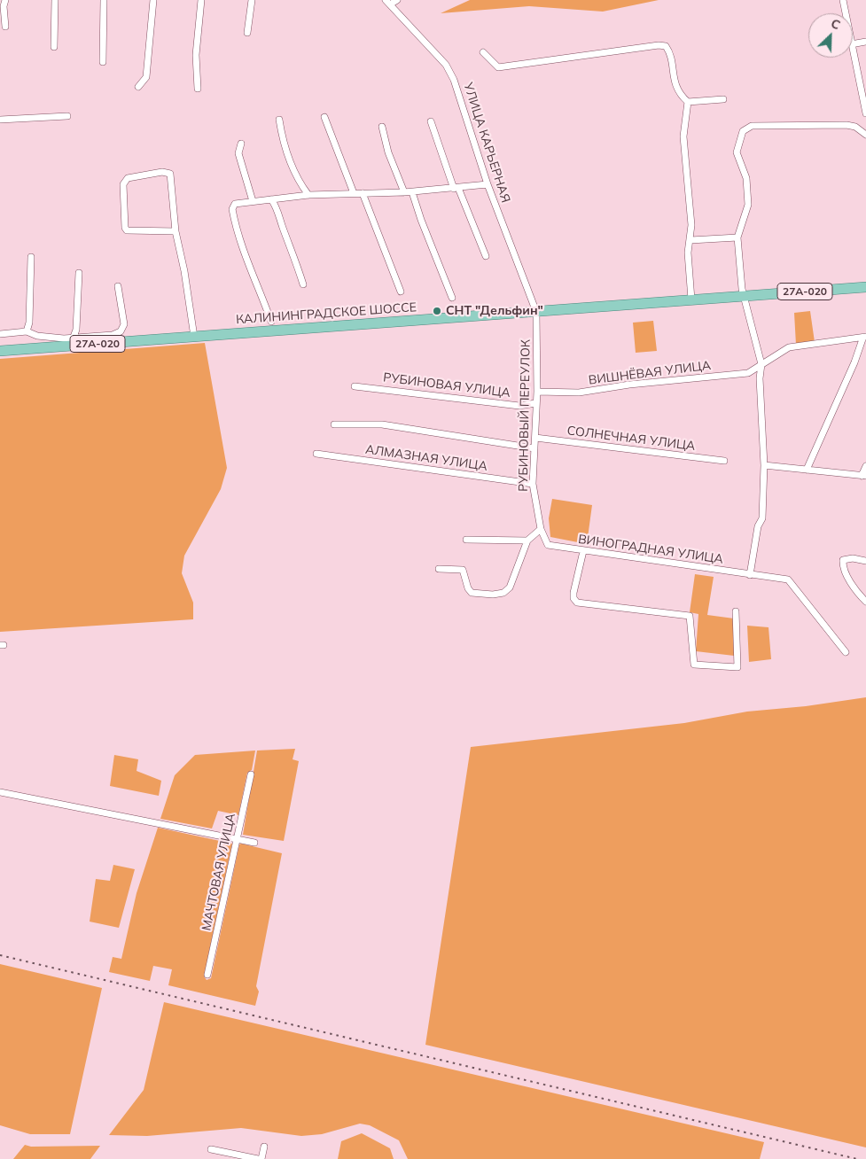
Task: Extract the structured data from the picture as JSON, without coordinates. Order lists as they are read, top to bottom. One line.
{"streets":{"main road":["27А-020","КАЛИНИНГРАДСКОЕ ШОССЕ"],"street":["УЛИЦА КАРЬЕРНАЯ","ВИШНЁВАЯ УЛИЦА","РУБИНОВАЯ УЛИЦА","РУБИНОВЫЙ ПЕРЕУЛОК","СОЛНЕЧНАЯ УЛИЦА","АЛМАЗНАЯ УЛИЦА","ВИНОГРАДНАЯ УЛИЦА","МАЧТОВАЯ УЛИЦА"]},"crossings":[["УЛИЦА КАРЬЕРНАЯ","КАЛИНИНГРАДСКОЕ ШОССЕ"],["УЛИЦА КАРЬЕРНАЯ","РУБИНОВЫЙ ПЕРЕУЛОК"],["КАЛИНИНГРАДСКОЕ ШОССЕ","РУБИНОВЫЙ ПЕРЕУЛОК"],["ВИШНЁВАЯ УЛИЦА","РУБИНОВЫЙ ПЕРЕУЛОК"],["РУБИНОВАЯ УЛИЦА","РУБИНОВЫЙ ПЕРЕУЛОК"],["РУБИНОВЫЙ ПЕРЕУЛОК","СОЛНЕЧНАЯ УЛИЦА"],["РУБИНОВЫЙ ПЕРЕУЛОК","АЛМАЗНАЯ УЛИЦА"],["РУБИНОВЫЙ ПЕРЕУЛОК","ВИНОГРАДНАЯ УЛИЦА"]],"places":["СНТ \"Дельфин\""],"north":"top right"}
